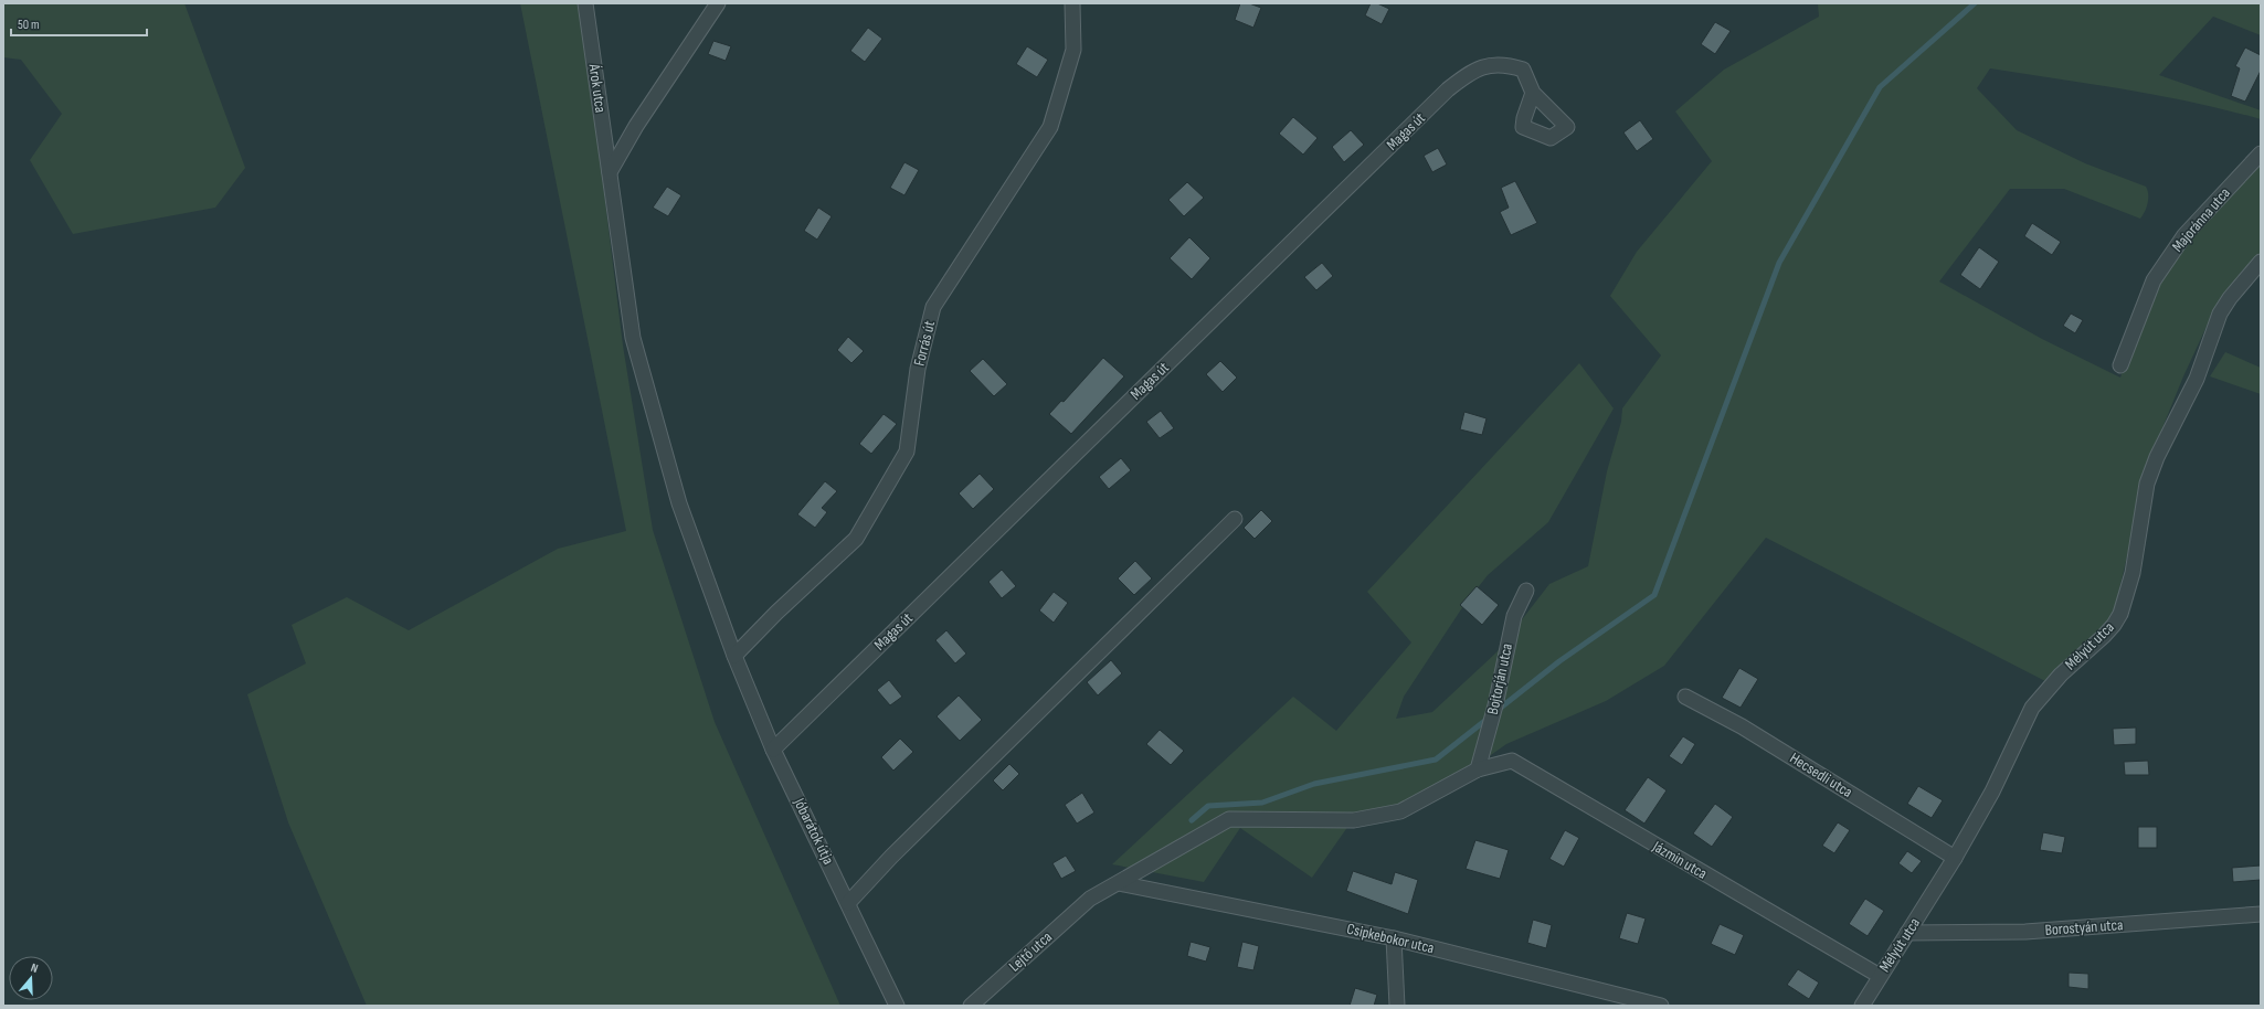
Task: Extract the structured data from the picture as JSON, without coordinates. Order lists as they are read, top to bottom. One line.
{"streets":{"street":["Árok utca","Magas út","Majoránna utca","Forrás út","Mélyút utca","Bojtorján utca","Hecsedli utca","Jóbarátok útja","Jázmin utca","Borostyán utca","Csipkebokor utca","Lejtő utca"]},"crossings":[["Árok utca","Forrás út"],["Árok utca","Jóbarátok útja"],["Magas út","Jóbarátok útja"],["Forrás út","Jóbarátok útja"],["Mélyút utca","Hecsedli utca"],["Mélyút utca","Jázmin utca"],["Mélyút utca","Borostyán utca"],["Bojtorján utca","Jázmin utca"],["Jázmin utca","Csipkebokor utca"],["Jázmin utca","Lejtő utca"],["Csipkebokor utca","Lejtő utca"]],"scale_bar":"50 m","north":"top"}
